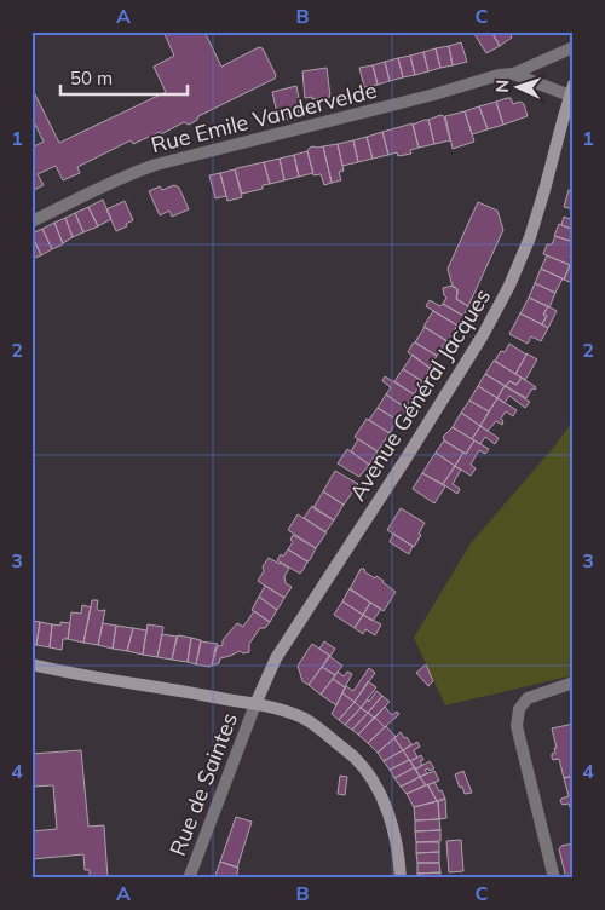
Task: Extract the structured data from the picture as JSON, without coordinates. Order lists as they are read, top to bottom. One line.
{"streets":{"main road":["Avenue Général Jacques"],"street":["Rue Emile Vandervelde","Rue de Saintes"]},"crossings":[["Avenue Général Jacques","Rue de Saintes"]],"scale_bar":"50 m","north":"left","grid":{"columns":["A","B","C"],"rows":["1","2","3","4"]}}
